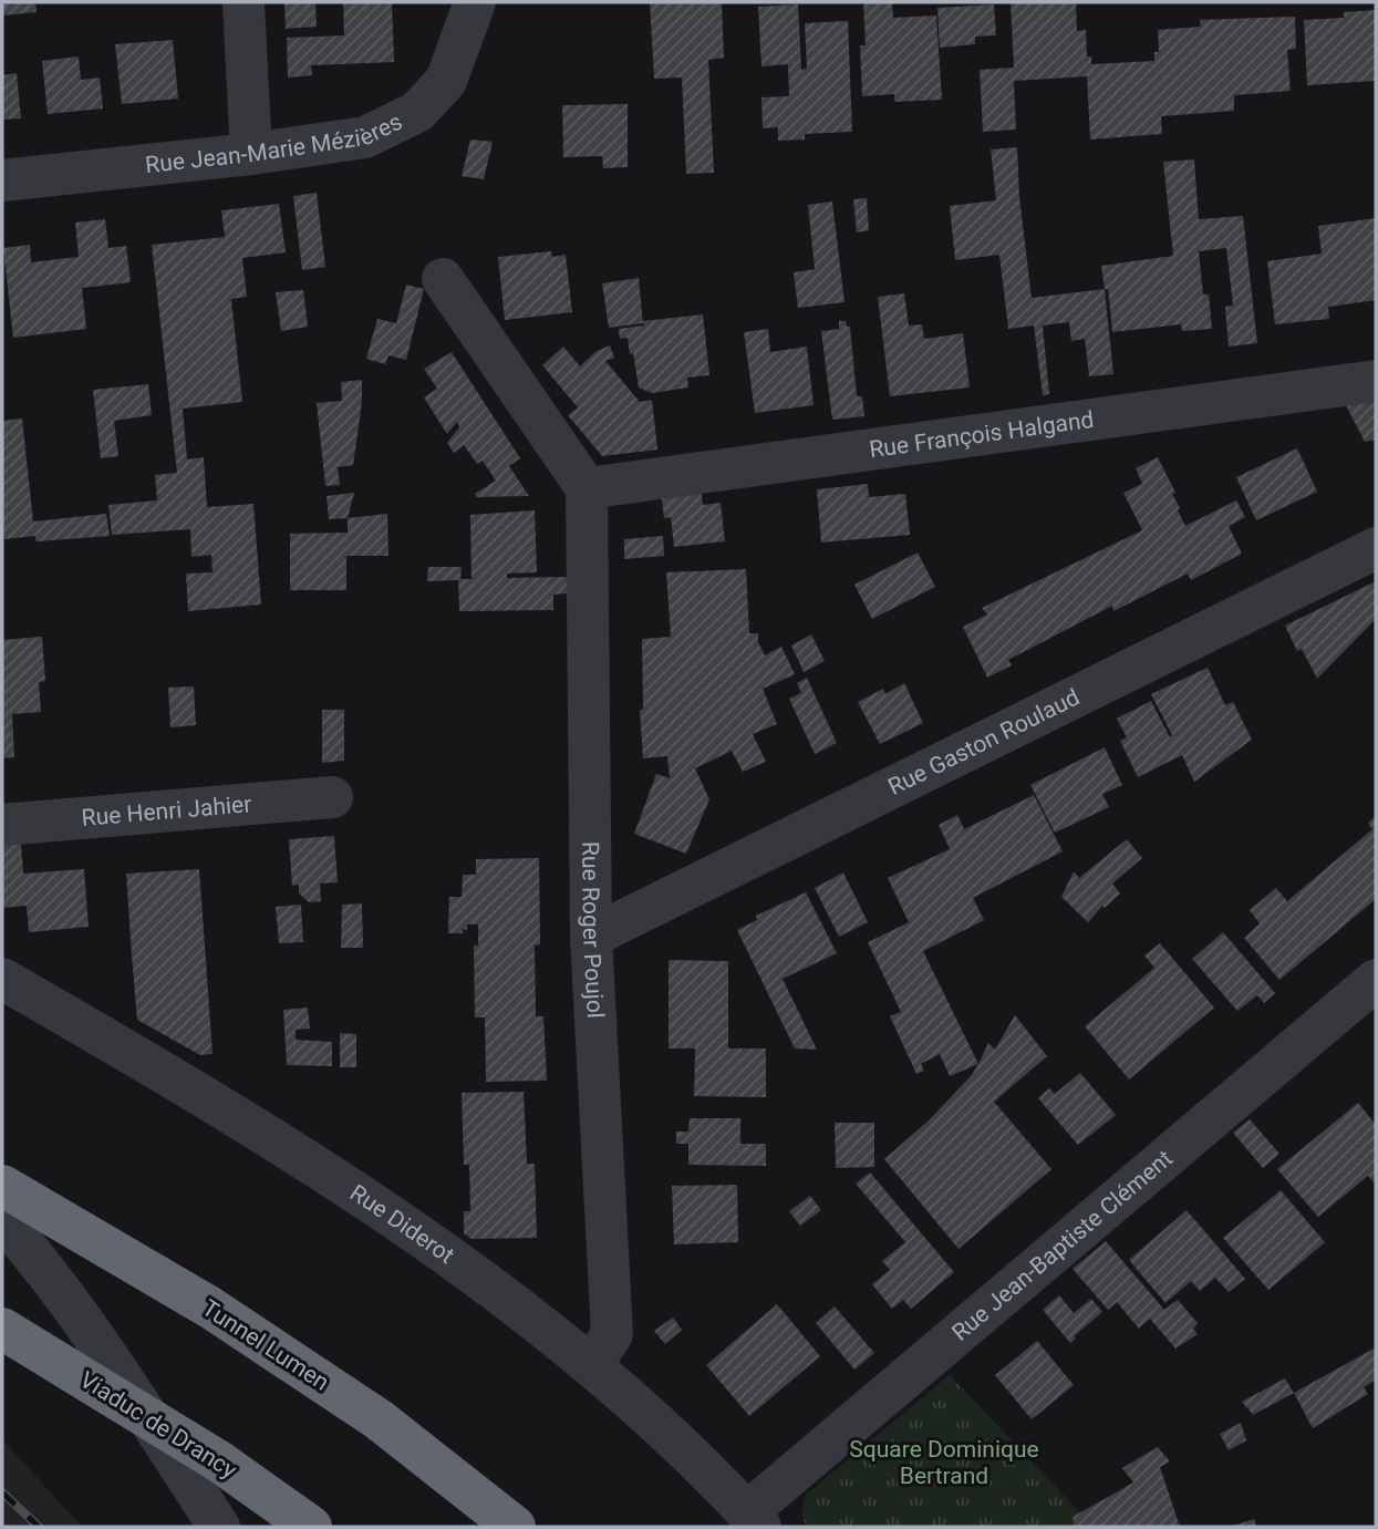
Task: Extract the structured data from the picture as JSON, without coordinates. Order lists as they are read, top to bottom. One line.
{"streets":{"highway":["Tunnel Lumen","Viaduc de Drancy"],"street":["Rue Jean-Marie Mézières","Rue François Halgand","Rue Gaston Roulaud","Rue Henri Jahier","Rue Roger Poujol","Rue Diderot","Rue Jean-Baptiste Clément"]},"crossings":[["Rue François Halgand","Rue Roger Poujol"],["Rue Gaston Roulaud","Rue Roger Poujol"],["Rue Roger Poujol","Rue Diderot"],["Rue Diderot","Rue Jean-Baptiste Clément"]],"parks":["Square Dominique Bertrand"]}
